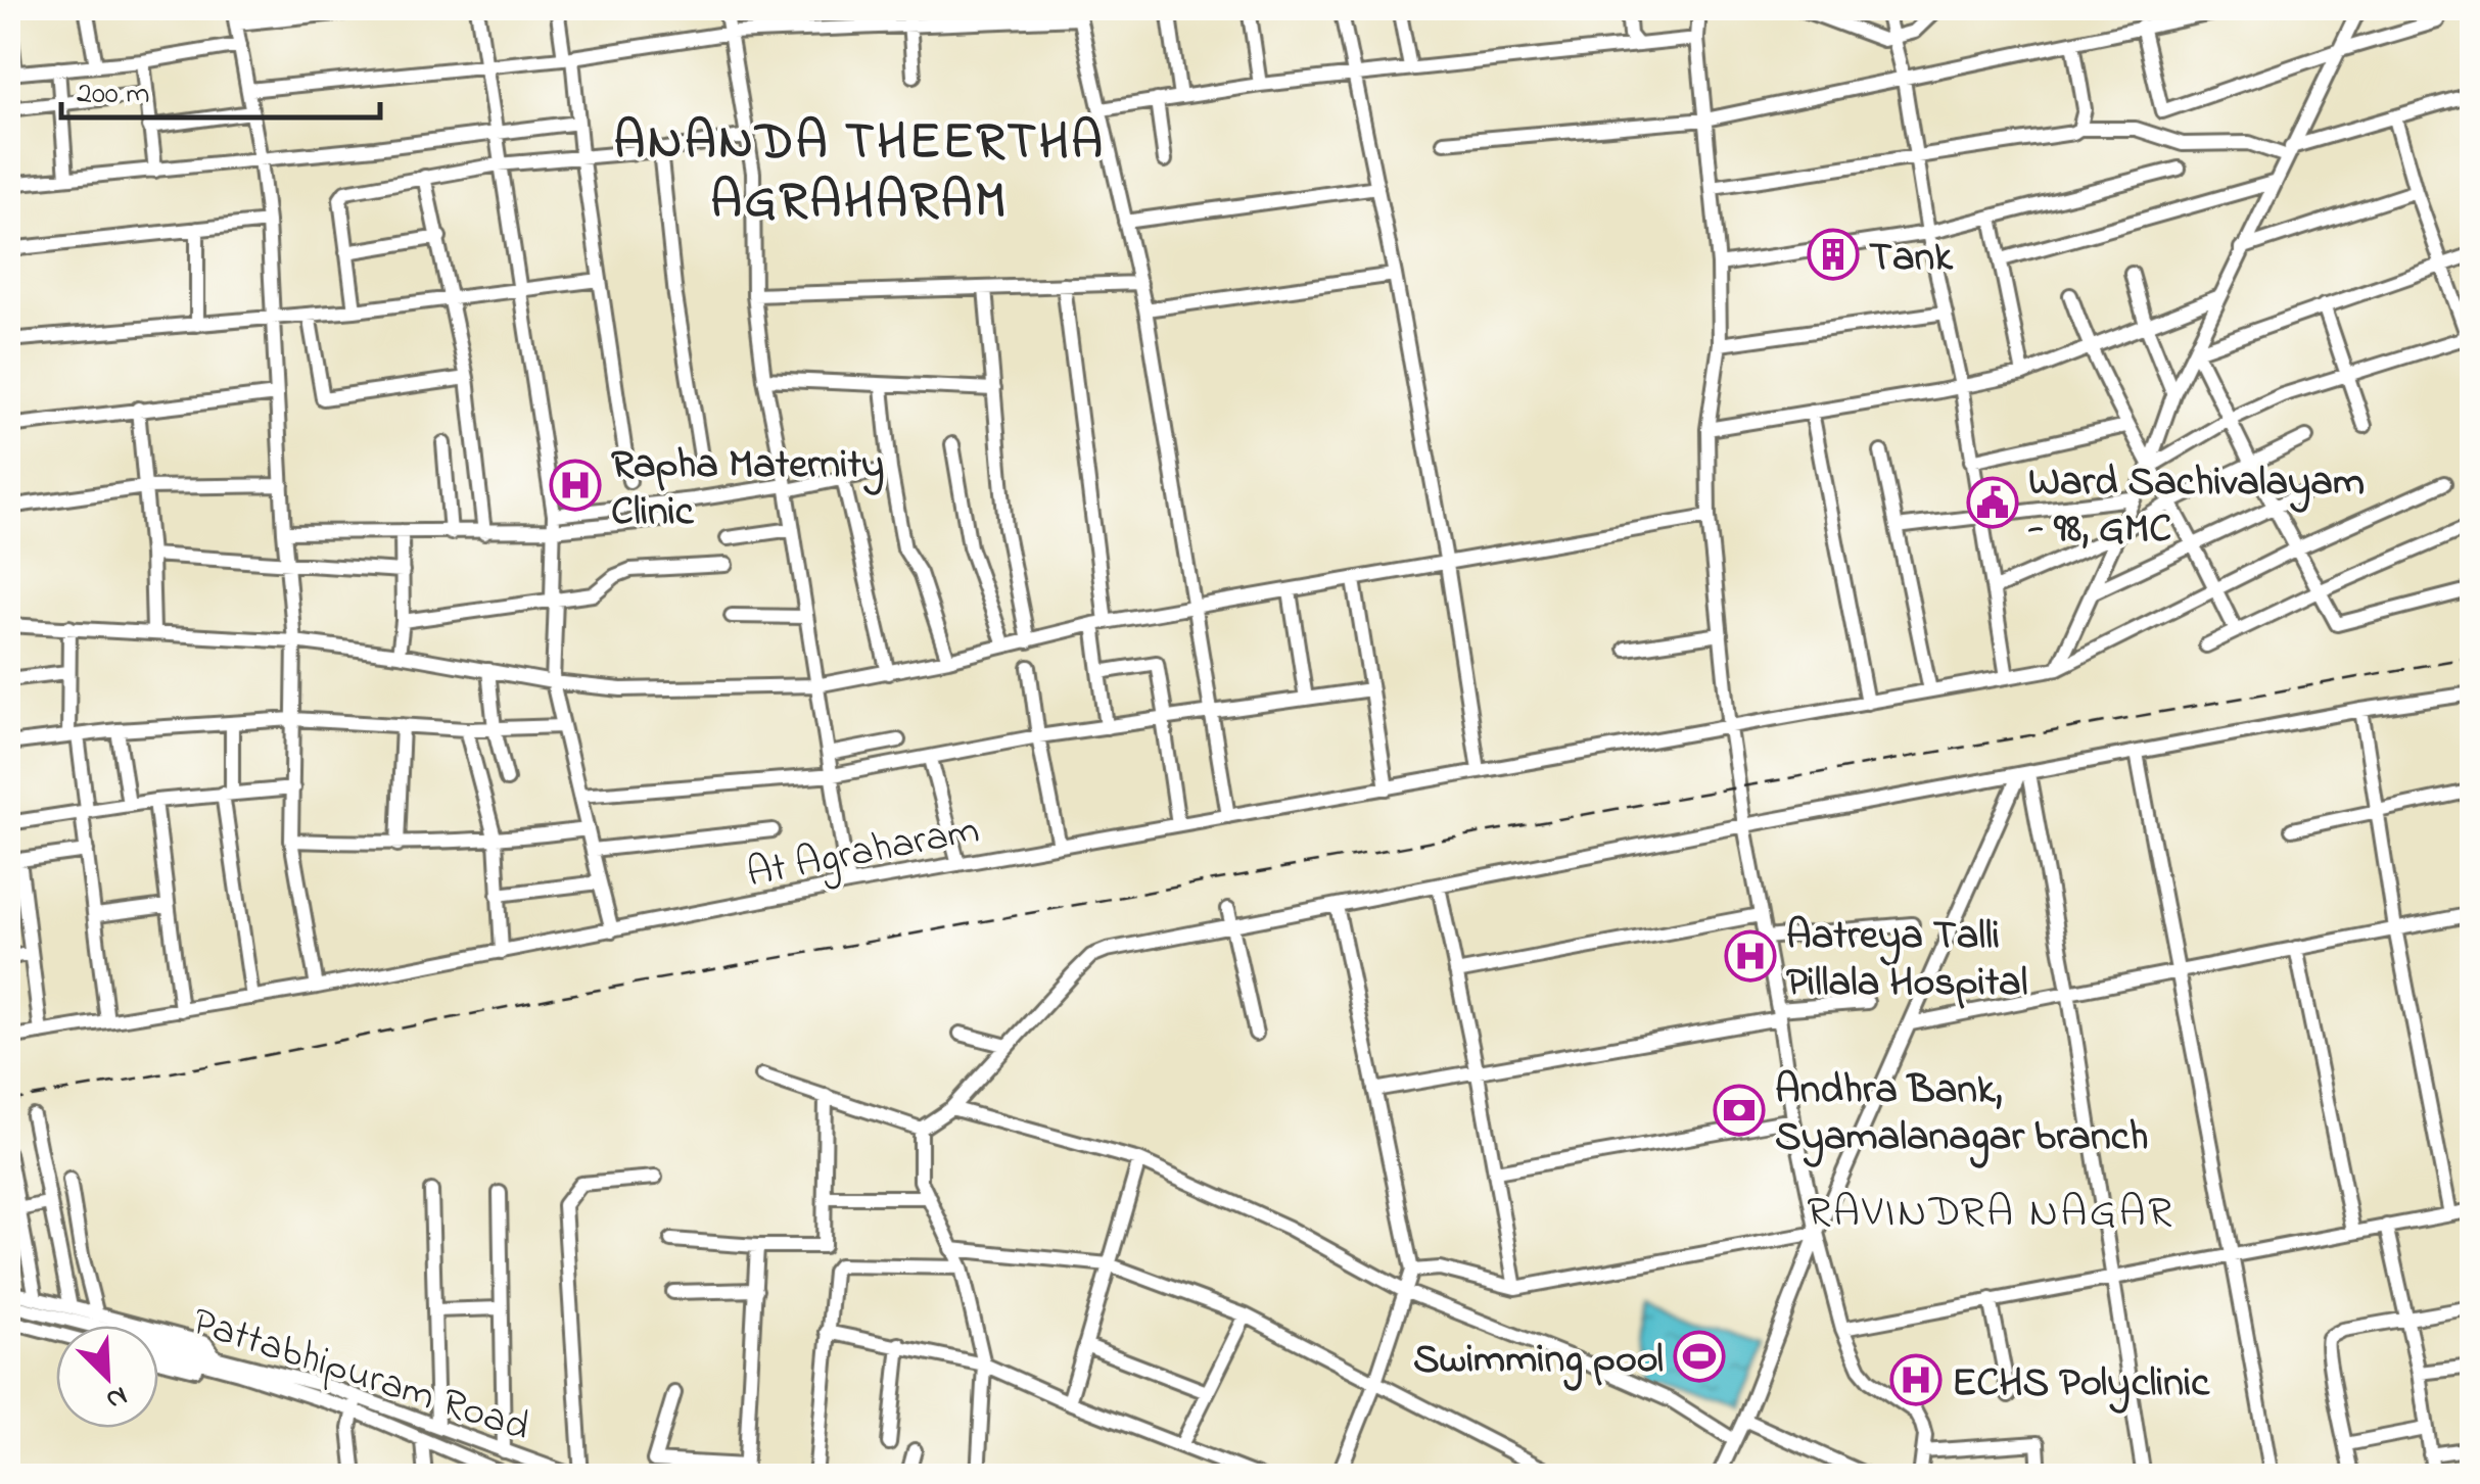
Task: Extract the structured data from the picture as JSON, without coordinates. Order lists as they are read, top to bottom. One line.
{"streets":{"street":["At Agraharam","Pattabhipuram Road"]},"districts":["ANANDA THEERTHA AGRAHARAM","RAVINDRA NAGAR"],"places":{"building":["Tank"],"hospital":["Rapha Maternity Clinic","Aatreya Talli Pillala Hospital","ECHS Polyclinic"],"public building":["Ward Sachivalayam - 98, GMC"],"bank":["Andhra Bank, Syamalanagar branch"],"sports":["Swimming pool"]},"scale_bar":"200 m","north":"bottom right"}
